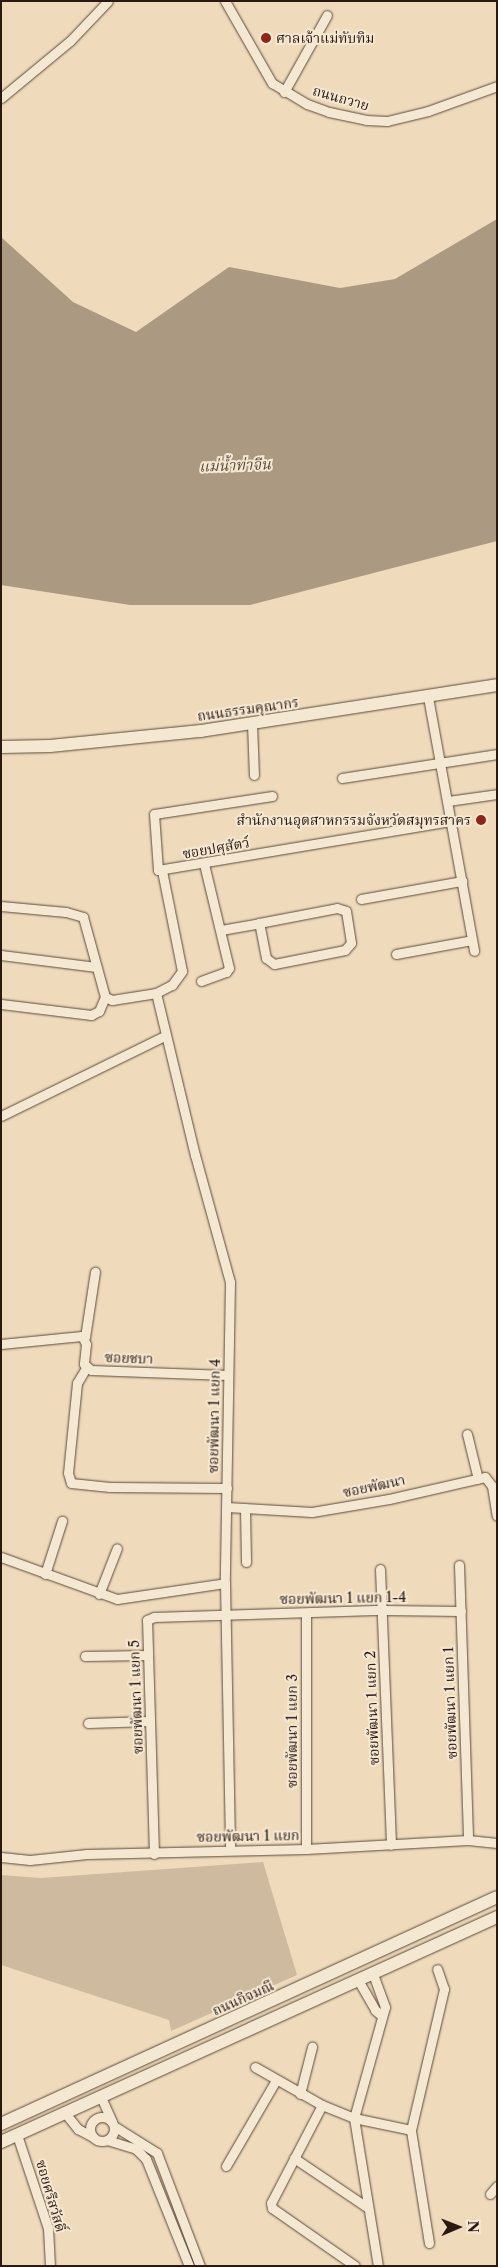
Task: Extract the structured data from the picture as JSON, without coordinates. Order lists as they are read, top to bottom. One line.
{"streets":{"main road":["ถนนธรรมคุณากร","ถนนกิจมณี"],"street":["ถนนถวาย","ซอยปศุสัตว์","ซอยชบา","ซอยพัฒนา 1 แยก 4","ซอยพัฒนา","ซอยพัฒนา 1 แยก 1-4","ซอยพัฒนา 1 แยก 5","ซอยพัฒนา 1 แยก 1","ซอยพัฒนา 1 แยก 2","ซอยพัฒนา 1 แยก 3","ซอยพัฒนา 1 แยก","ซอยศรีสวัสดิ์"]},"crossings":[["ซอยชบา","ซอยพัฒนา 1 แยก 4"],["ซอยพัฒนา 1 แยก 4","ซอยพัฒนา"],["ซอยพัฒนา 1 แยก 4","ซอยพัฒนา 1 แยก 1-4"],["ซอยพัฒนา 1 แยก 4","ซอยพัฒนา 1 แยก 5"],["ซอยพัฒนา 1 แยก 4","ซอยพัฒนา 1 แยก"],["ซอยพัฒนา 1 แยก 1-4","ซอยพัฒนา 1 แยก 5"],["ซอยพัฒนา 1 แยก 1-4","ซอยพัฒนา 1 แยก 1"],["ซอยพัฒนา 1 แยก 1-4","ซอยพัฒนา 1 แยก 2"],["ซอยพัฒนา 1 แยก 1-4","ซอยพัฒนา 1 แยก 3"],["ซอยพัฒนา 1 แยก 5","ซอยพัฒนา 1 แยก"],["ซอยพัฒนา 1 แยก 1","ซอยพัฒนา 1 แยก"],["ซอยพัฒนา 1 แยก 2","ซอยพัฒนา 1 แยก"],["ซอยพัฒนา 1 แยก 3","ซอยพัฒนา 1 แยก"]],"water":["แม่น้ำท่าจีน"],"places":["ศาลเจ้าแม่ทับทิม","สำนักงานอุตสาหกรรมจังหวัดสมุทรสาคร"],"north":"right"}
